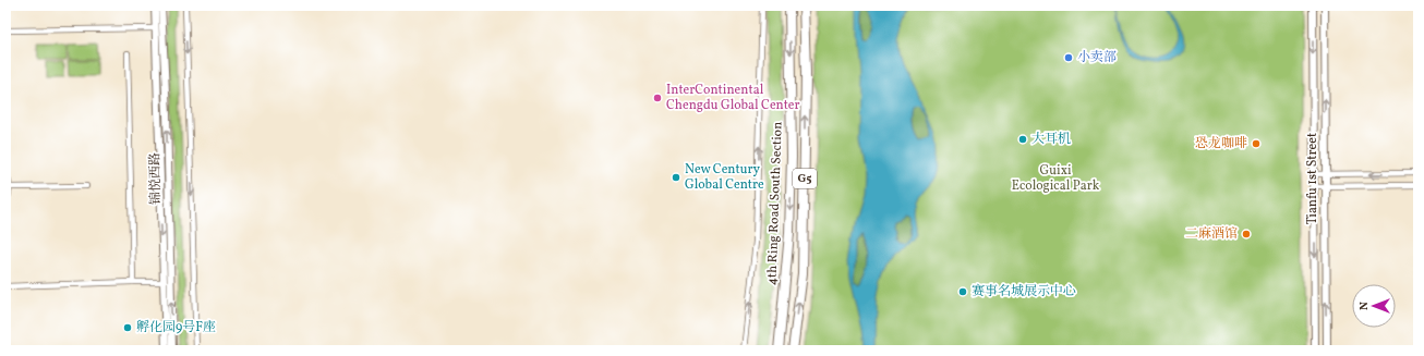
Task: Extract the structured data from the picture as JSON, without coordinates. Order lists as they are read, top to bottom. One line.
{"streets":{"highway":["G5","4th Ring Road South Section"],"main road":["锦悦西路","Tianfu 1st Street"]},"parks":["Guixi Ecological Park"],"places":["小卖部","InterContinental Chengdu Global Center","大耳机","恐龙咖啡","New Century Global Centre","二麻酒馆","赛事名城展示中心","孵化园9号F座"],"north":"left"}
